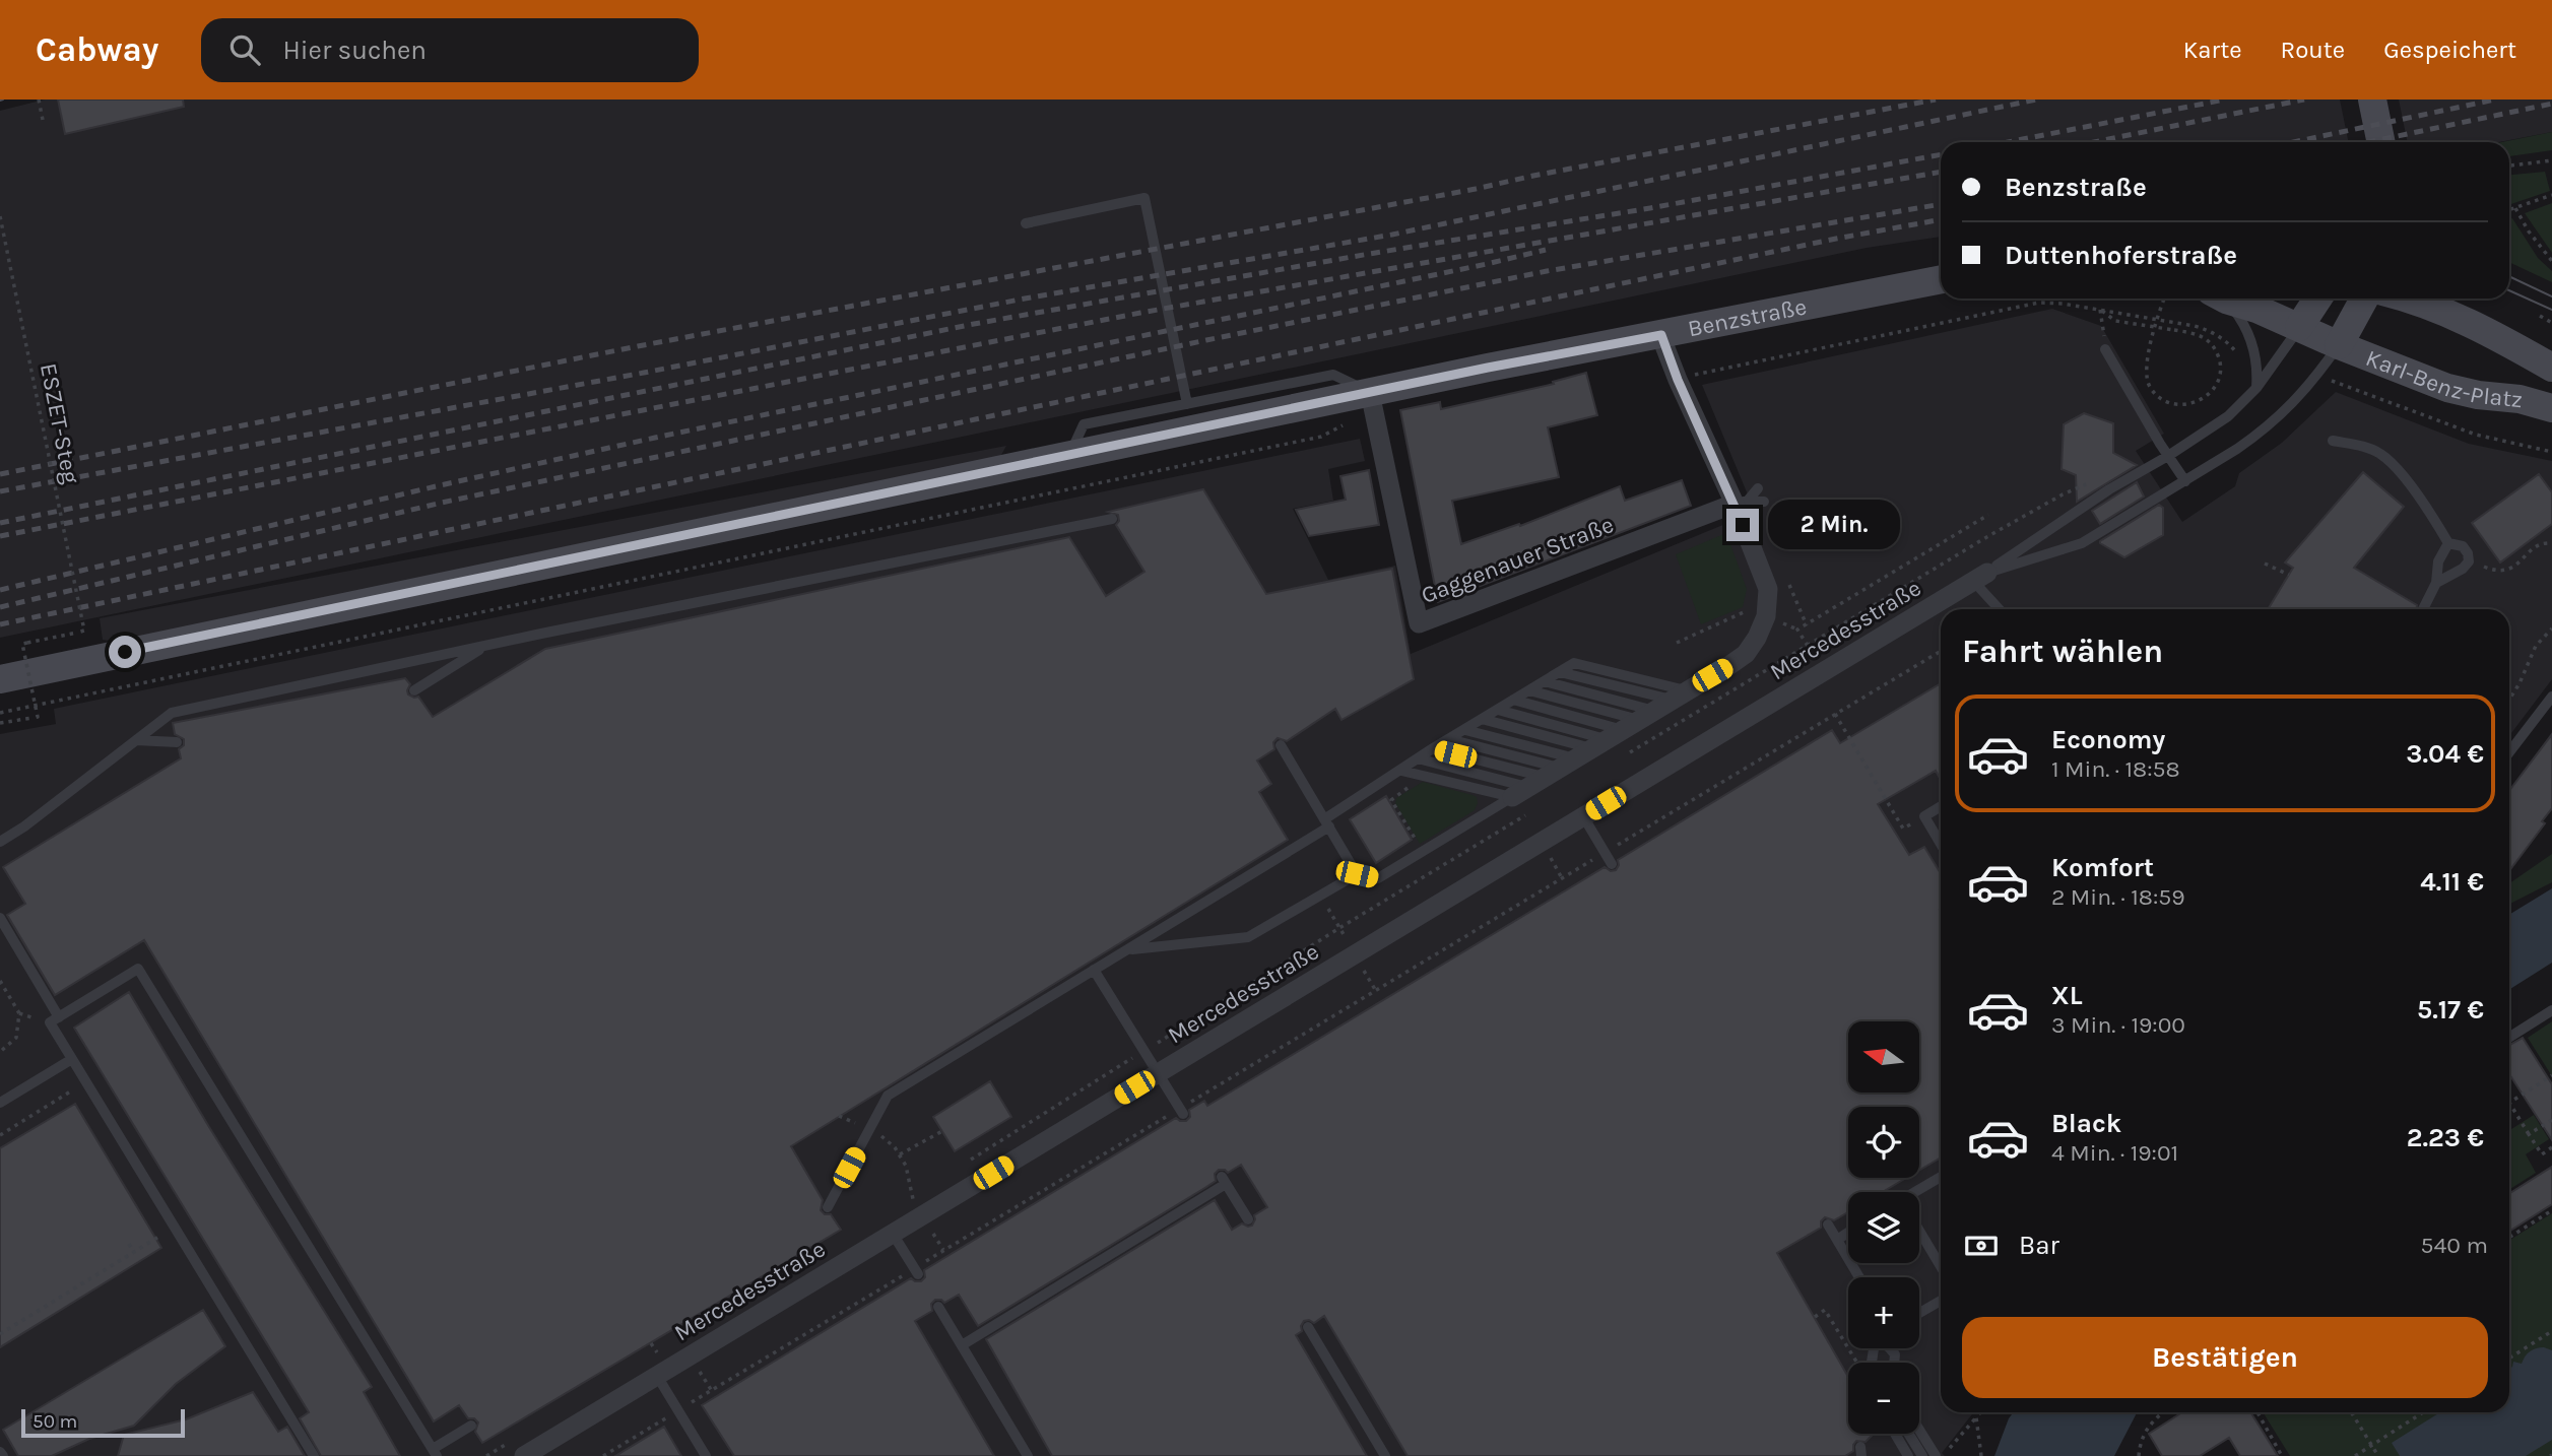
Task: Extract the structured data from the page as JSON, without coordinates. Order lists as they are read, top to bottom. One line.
{"streets":{"main road":["Benzstraße","Karl-Benz-Platz"],"street":["Gaggenauer Straße","Mercedesstraße"],"path":["ESZET-Steg"]},"crossings":[["Benzstraße","Gaggenauer Straße"],["Karl-Benz-Platz","Mercedesstraße"]],"scale_bar":"50 m","north":"left","page":{"header":"Cabway","search":"Hier suchen","nav":["Karte","Route","Gespeichert"],"banner":["Benzstraße","Duttenhoferstraße"],"bubble":"2 Min.","heading":"Fahrt wählen","list":[{"name":"Economy","note":"1 Min. · 18:58","value":"3.04 €"},{"name":"Komfort","note":"2 Min. · 18:59","value":"4.11 €"},{"name":"XL","note":"3 Min. · 19:00","value":"5.17 €"},{"name":"Black","note":"4 Min. · 19:01","value":"2.23 €"}],"map_buttons":["+","−"],"pay":["Bar","540 m"],"buttons":"Bestätigen","scale":"50 m"}}
